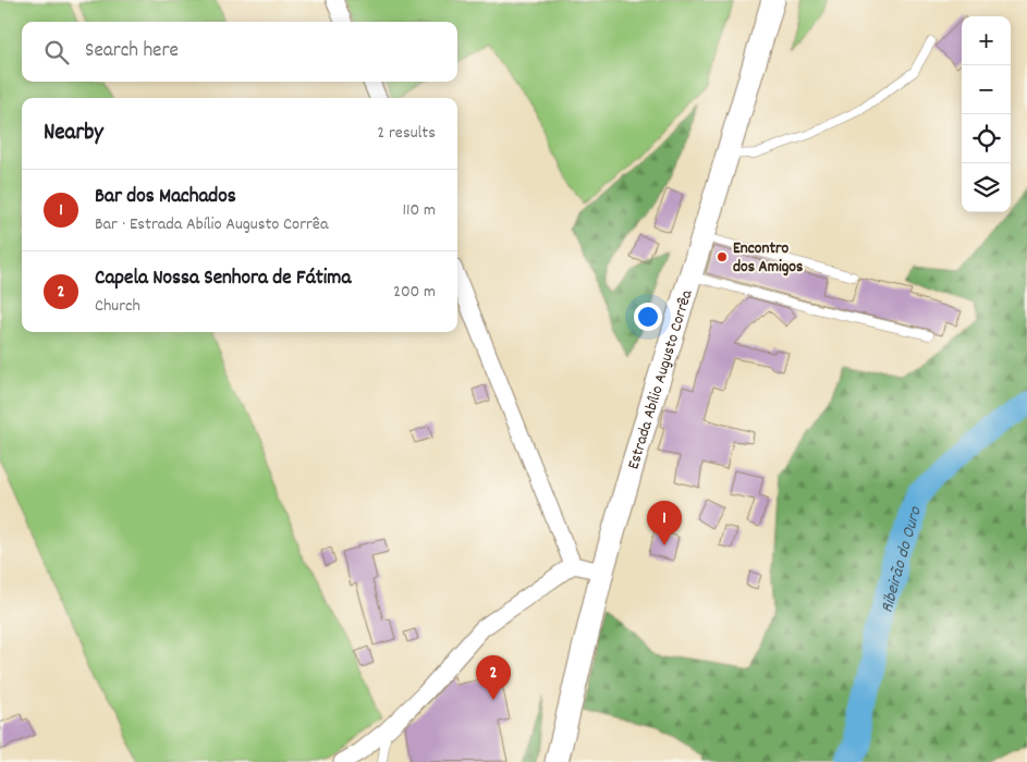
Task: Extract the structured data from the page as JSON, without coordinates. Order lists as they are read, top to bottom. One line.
{"streets":{"main road":["Estrada Abílio Augusto Corrêa"]},"water":["Ribeirão do Ouro"],"places":["Encontro dos Amigos"],"page":{"map_buttons":["+","−"],"search":"Search here","heading":["Nearby","2 results"],"list":[{"mark":"1","name":"Bar dos Machados","note":"Bar · Estrada Abílio Augusto Corrêa","value":"110 m"},{"mark":"2","name":"Capela Nossa Senhora de Fátima","note":"Church","value":"200 m"}],"pins":["1","2"]}}
